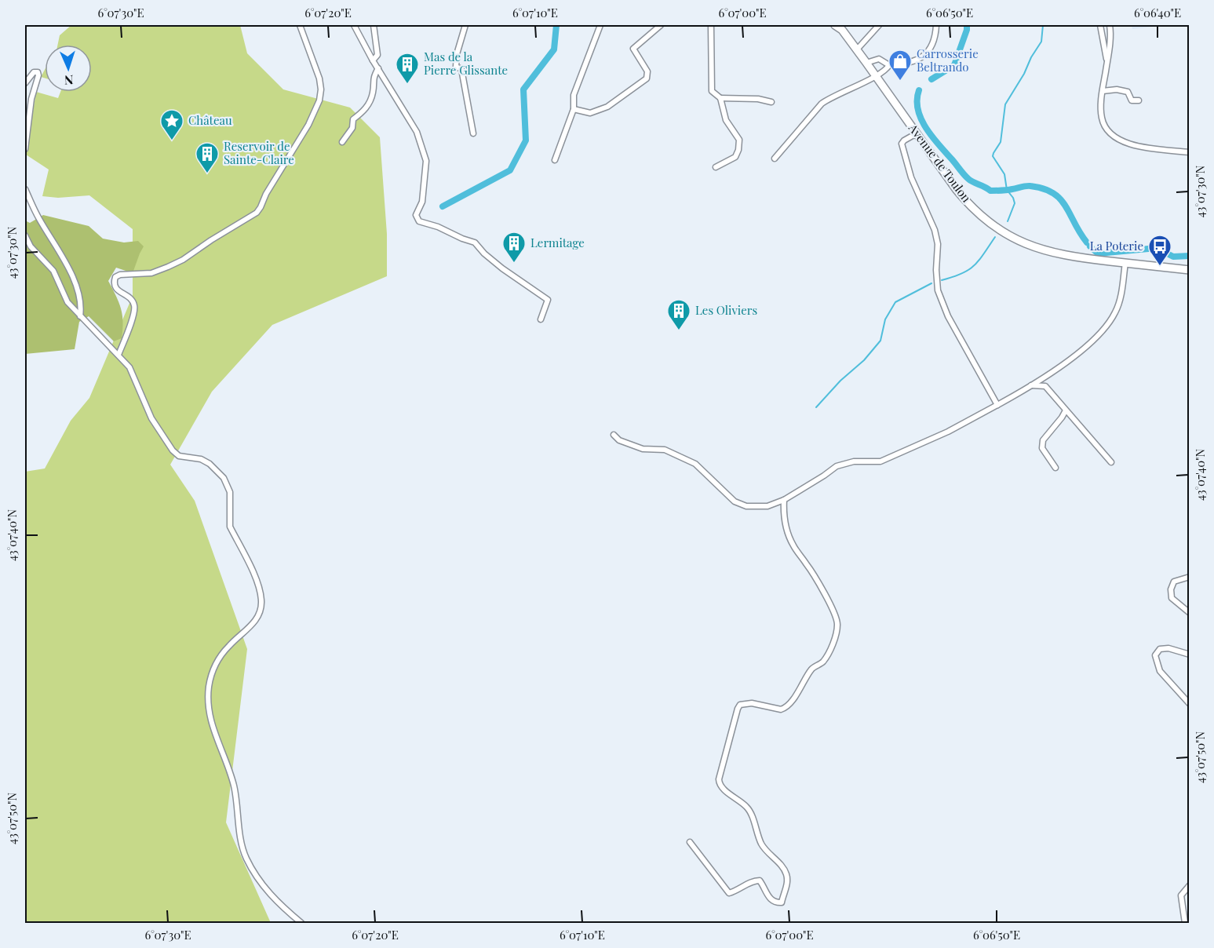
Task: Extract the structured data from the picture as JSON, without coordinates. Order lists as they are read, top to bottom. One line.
{"streets":{"main road":["Avenue de Toulon"]},"places":{"shop":["Carrosserie Beltrando"],"building":["Mas de la Pierre Glissante","Reservoir de Sainte-Claire","Lermitage","Les Oliviers"],"place":["Château"],"bus stop":["La Poterie"]},"north":"bottom","coordinates":["6°07'30\"E","6°07'20\"E","6°07'10\"E","6°07'00\"E","6°06'50\"E","6°06'40\"E","43°07'30\"N","43°07'40\"N","43°07'50\"N"]}
